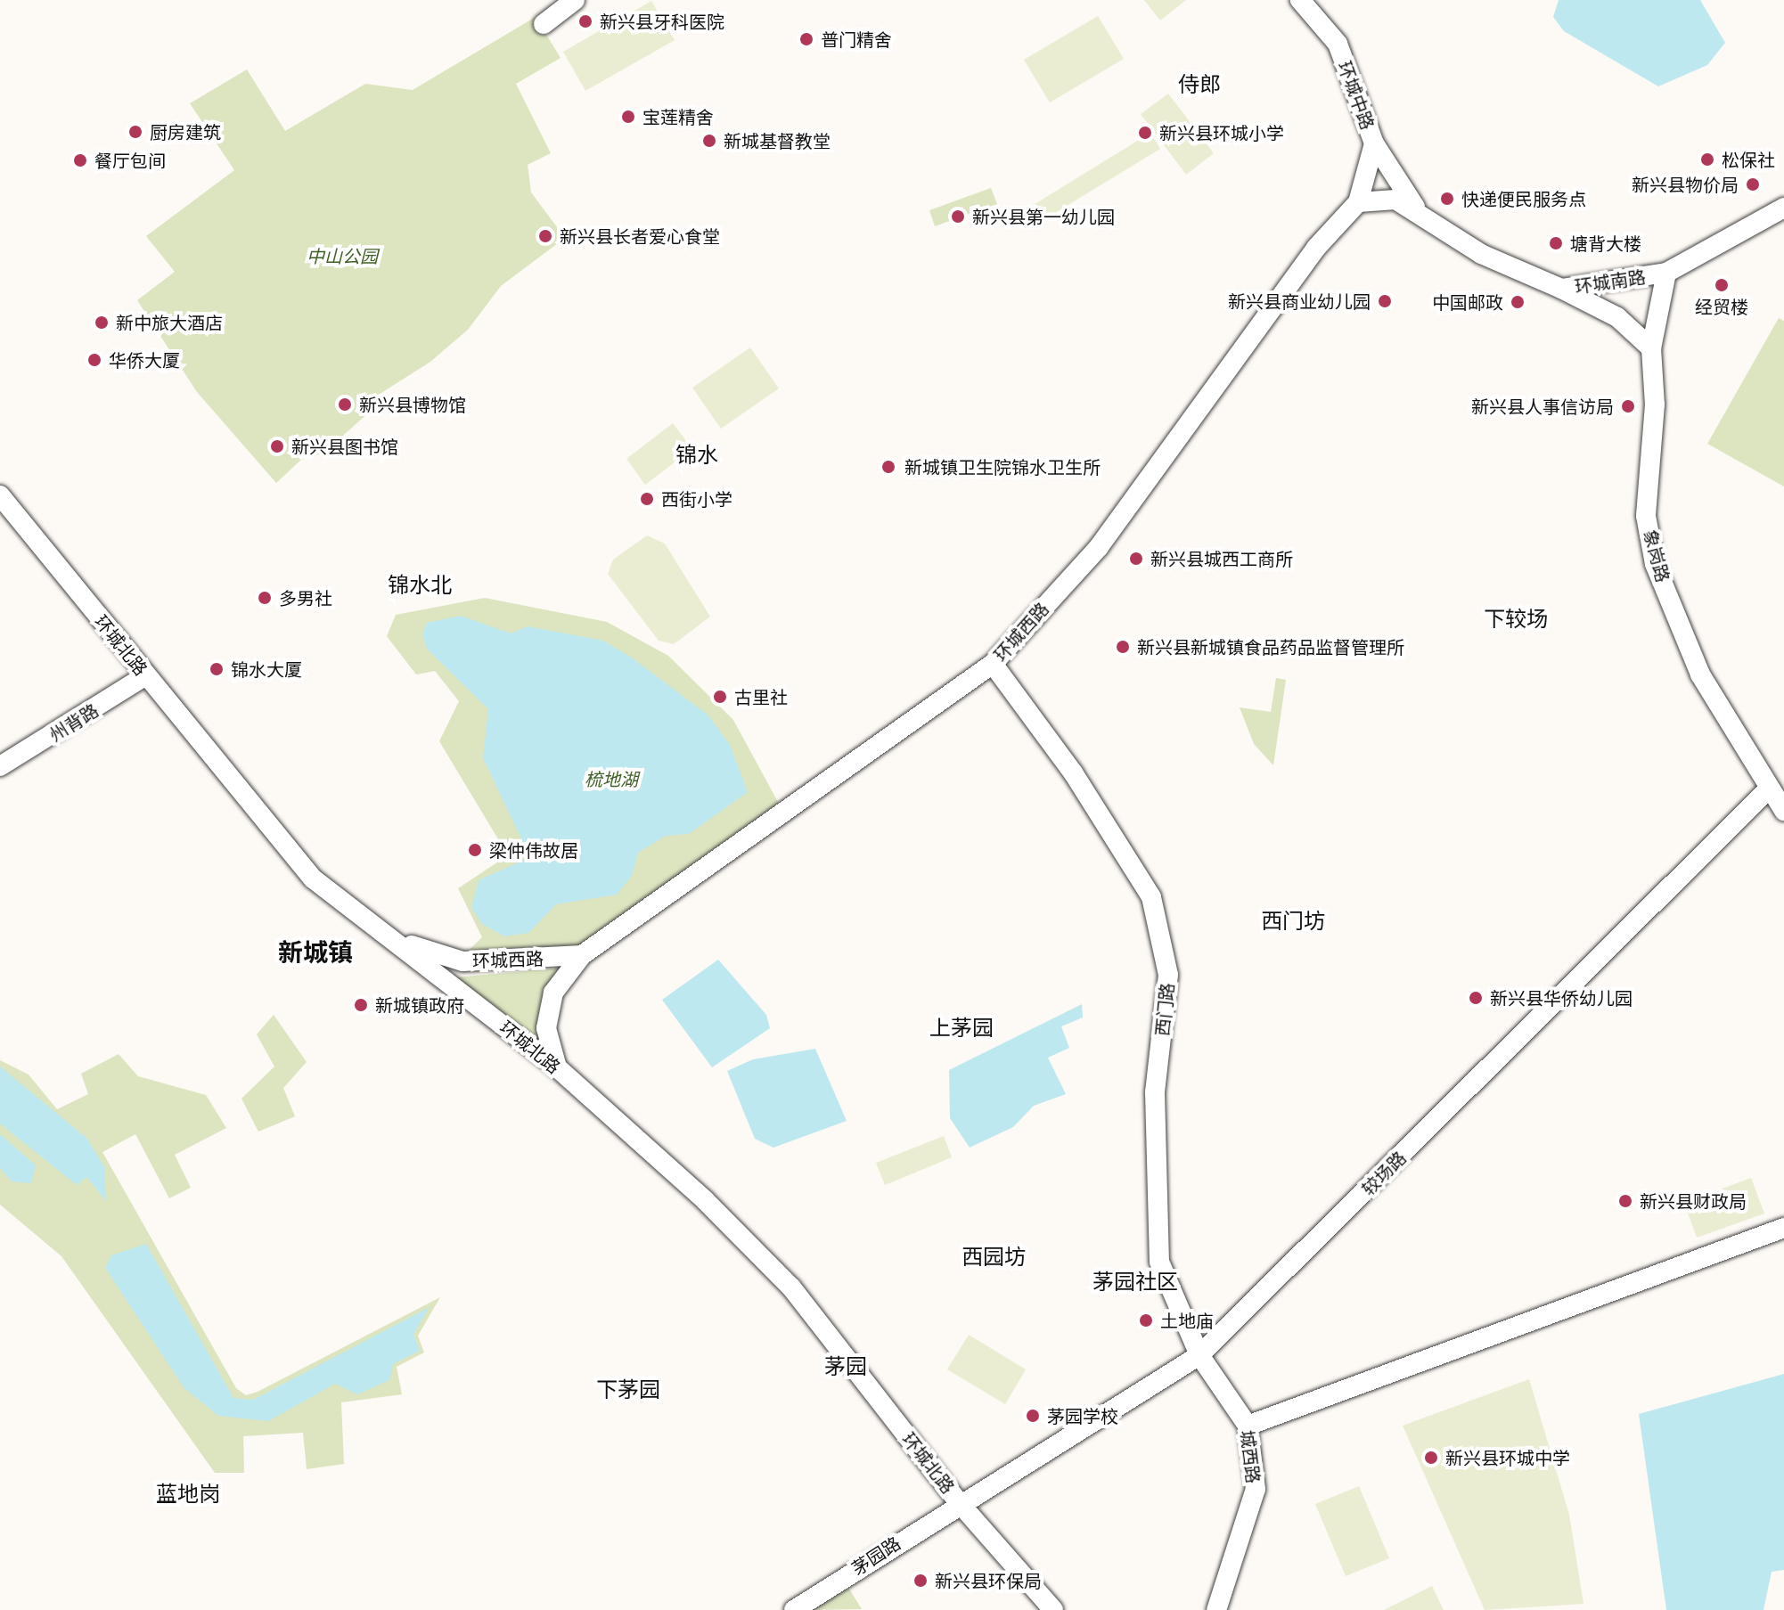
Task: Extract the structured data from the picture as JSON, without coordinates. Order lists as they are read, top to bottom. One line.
{"streets":{"street":["环城中路","环城南路","象岗路","环城西路","环城北路","州背路","西门路","较场路","城西路","茅园路"]},"crossings":[["环城中路","环城南路"],["环城中路","环城西路"],["环城南路","象岗路"],["环城南路","环城西路"],["象岗路","较场路"],["环城西路","环城北路"],["环城西路","西门路"],["环城北路","州背路"],["环城北路","较场路"],["环城北路","茅园路"],["西门路","较场路"],["西门路","城西路"],["较场路","城西路"],["较场路","茅园路"]],"districts":["侍郎","锦水","锦水北","下较场","西门坊","新城镇","上茅园","西园坊","茅园社区","茅园","下茅园","蓝地岗"],"parks":["中山公园","梳地湖"],"places":["新兴县牙科医院","普门精舍","宝莲精舍","厨房建筑","新兴县环城小学","新城基督教堂","松保社","餐厅包间","新兴县物价局","快递便民服务点","新兴县第一幼儿园","新兴县长者爱心食堂","塘背大楼","经贸楼","新兴县商业幼儿园","中国邮政","新中旅大酒店","华侨大厦","新兴县博物馆","新兴县人事信访局","新兴县图书馆","新城镇卫生院锦水卫生所","西街小学","新兴县城西工商所","多男社","新兴县新城镇食品药品监督管理所","锦水大厦","古里社","梁仲伟故居","新兴县华侨幼儿园","新城镇政府","新兴县财政局","土地庙","茅园学校","新兴县环城中学","新兴县环保局"]}
